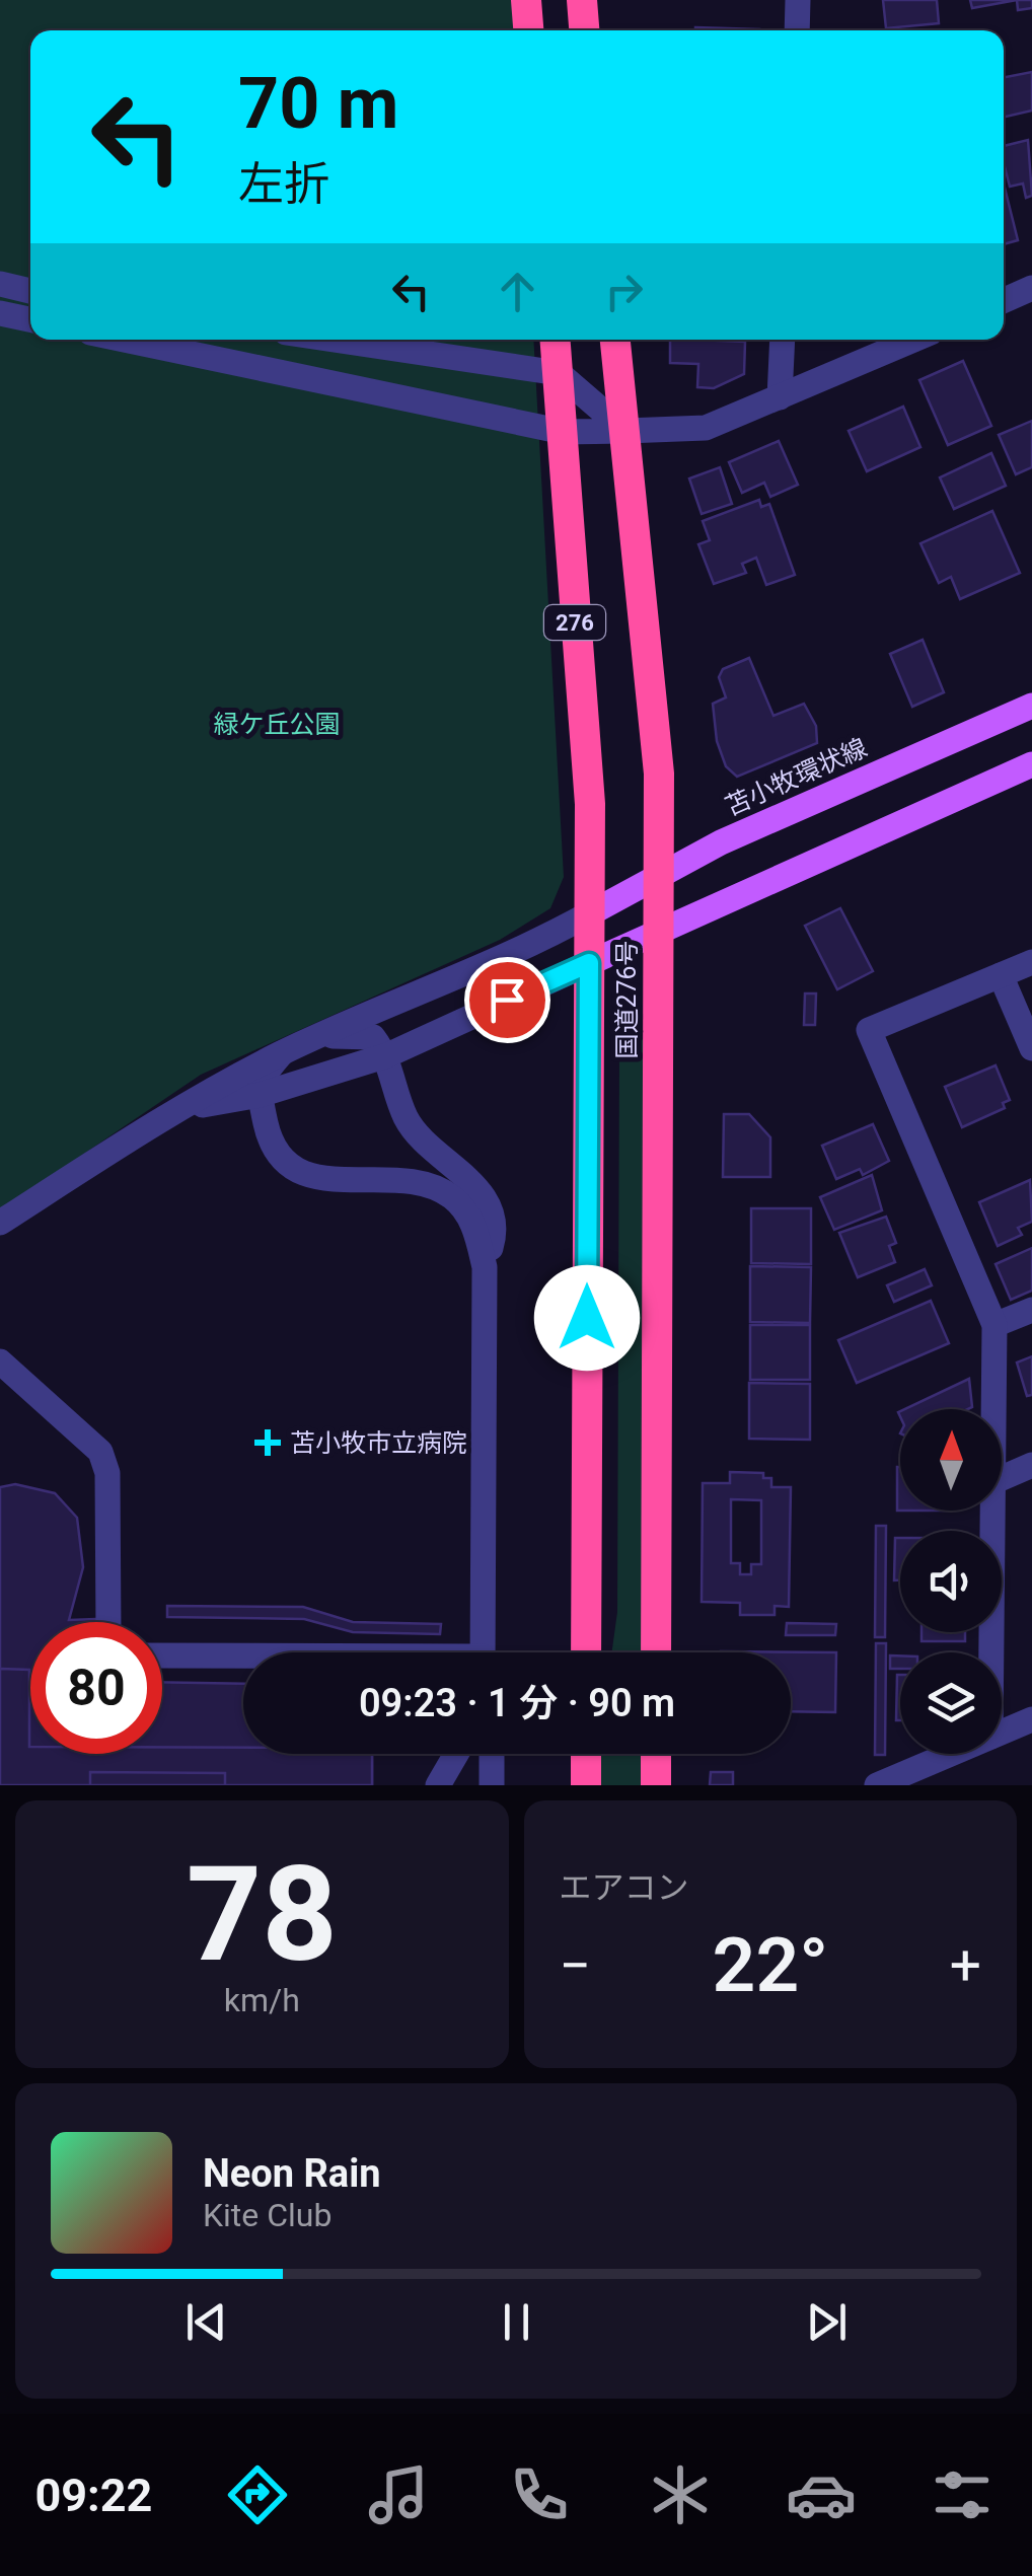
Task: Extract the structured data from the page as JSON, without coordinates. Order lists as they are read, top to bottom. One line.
{"streets":{"highway":["276","国道276号"],"main road":["苫小牧環状線"]},"crossings":[["苫小牧環状線","国道276号"]],"parks":["緑ケ丘公園"],"places":{"health":["苫小牧市立病院"]},"north":"top","page":{"turn":["70 m","左折"],"limit":"80","trip":"09:23 · 1 分 · 90 m","tile":[["78","km/h"],"エアコン"],"heat":["−","22°","+"],"song":["Neon Rain","Kite Club"],"tabs":"09:22"}}
